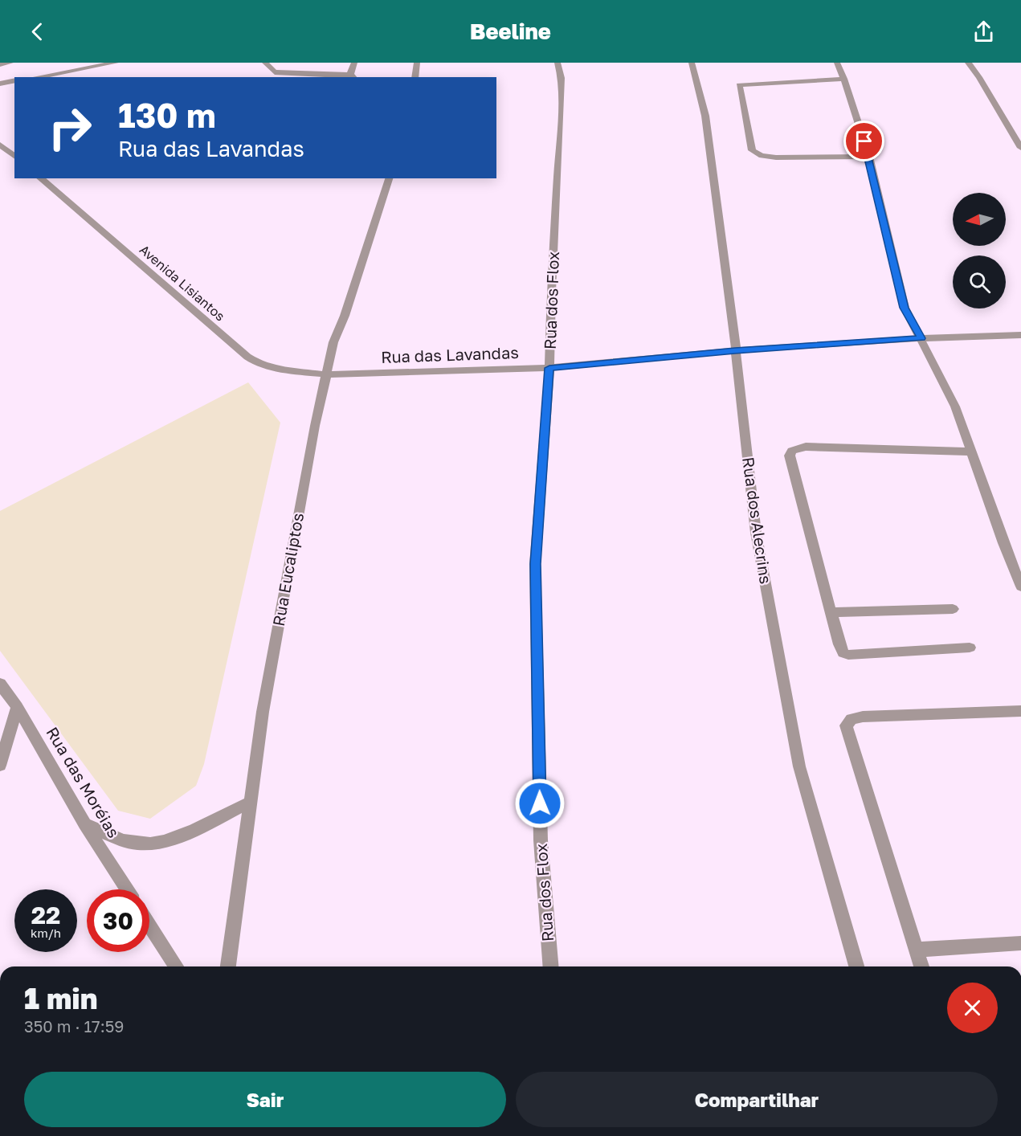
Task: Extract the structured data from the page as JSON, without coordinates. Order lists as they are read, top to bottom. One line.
{"streets":{"street":["Avenida Lisiantos","Rua dos Flox","Rua das Lavandas","Rua dos Alecrins","Rua Eucaliptos","Rua das Moréias"]},"crossings":[["Avenida Lisiantos","Rua das Lavandas"],["Avenida Lisiantos","Rua Eucaliptos"],["Rua dos Flox","Rua das Lavandas"],["Rua das Lavandas","Rua dos Alecrins"],["Rua das Lavandas","Rua Eucaliptos"]],"north":"left","page":{"header":"Beeline","turn":["130 m","Rua das Lavandas"],"speed":"22 km/h","limit":"30","heading":["1 min","350 m · 17:59"],"buttons":["Sair","Compartilhar"]}}
